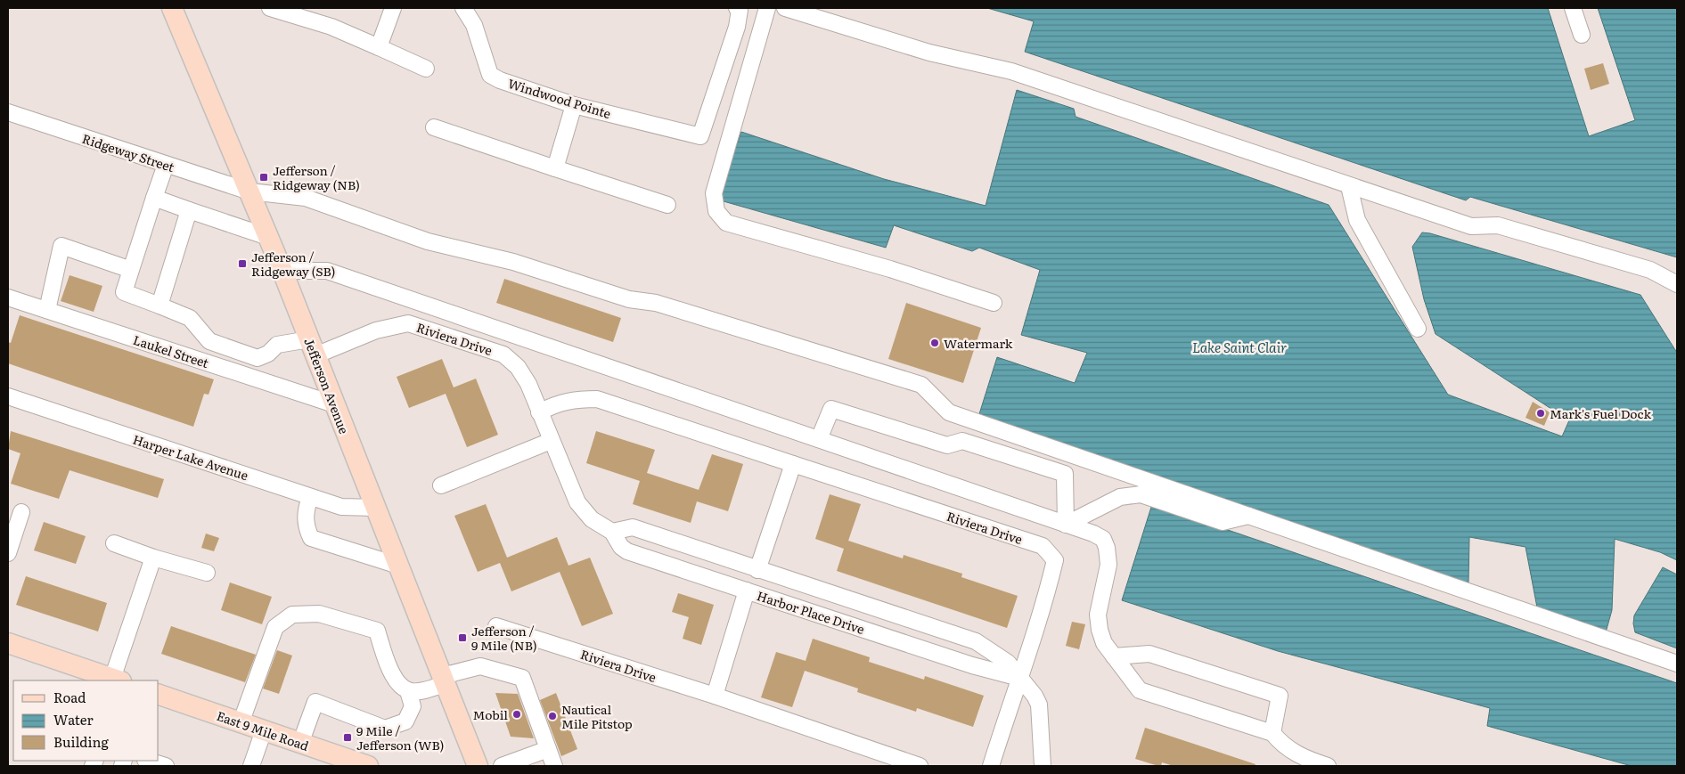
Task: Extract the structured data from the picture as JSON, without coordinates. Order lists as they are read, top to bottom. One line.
{"streets":{"main road":["Jefferson Avenue","East 9 Mile Road"],"street":["Windwood Pointe","Ridgeway Street","Riviera Drive","Laukel Street","Harper Lake Avenue","Harbor Place Drive"]},"crossings":[["Ridgeway Street","Jefferson Avenue"],["Riviera Drive","Jefferson Avenue"],["Riviera Drive","Harbor Place Drive"],["Laukel Street","Jefferson Avenue"],["Jefferson Avenue","Harper Lake Avenue"]],"water":["Lake Saint Clair"],"places":{"transit":["Jefferson / Ridgeway (NB)","Jefferson / Ridgeway (SB)","Jefferson / 9 Mile (NB)","9 Mile / Jefferson (WB)"],"other":["Watermark","Mark's Fuel Dock","Mobil","Nautical Mile Pitstop"]},"legend":["Road","Water","Building"]}
